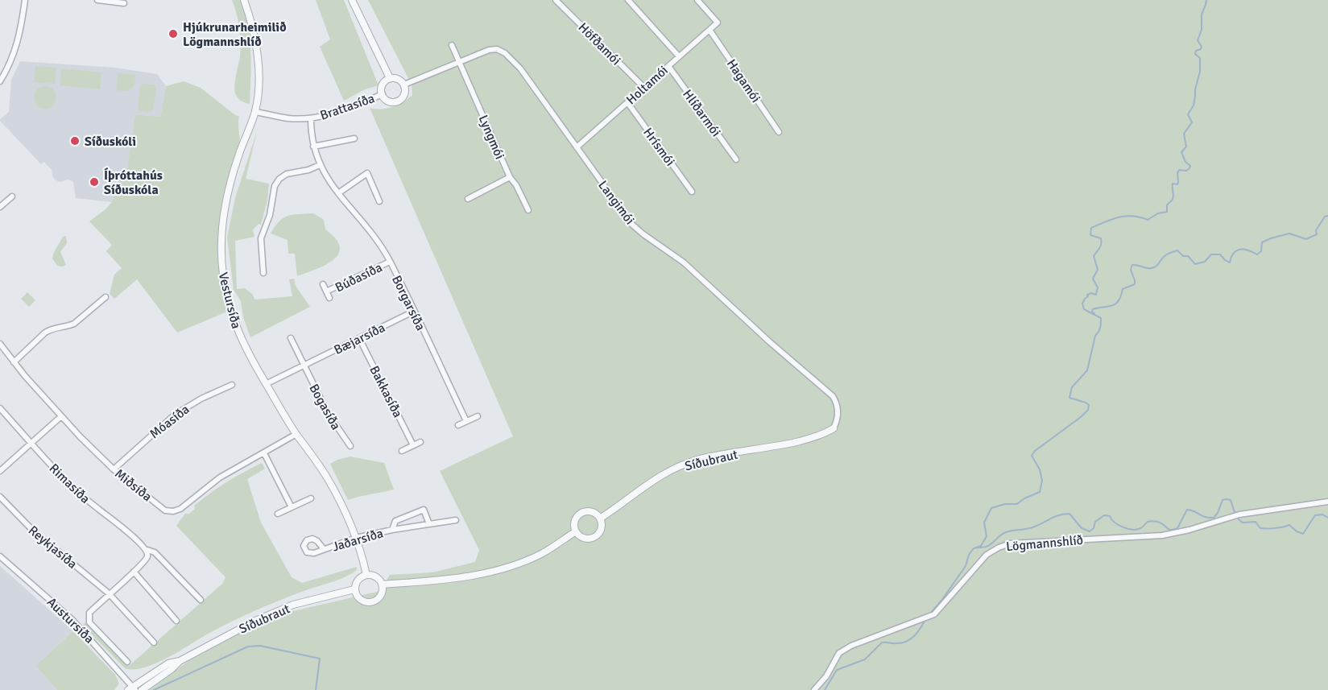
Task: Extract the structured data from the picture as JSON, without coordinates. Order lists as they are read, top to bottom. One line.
{"streets":{"street":["Höfðamói","Hagamói","Holtamói","Brattasíða","Hlíðarmói","Lyngmói","Hrísmói","Langimói","Búðasíða","Vestursíða","Borgarsíða","Bæjarsíða","Bakkasíða","Bogasíða","Móasíða","Síðubraut","Rimasíða","Miðsíða","Jaðarsíða","Lögmannshlíð","Reykjasíða","Austursíða"]},"crossings":[["Höfðamói","Holtamói"],["Hagamói","Holtamói"],["Holtamói","Hlíðarmói"],["Holtamói","Hrísmói"],["Holtamói","Langimói"],["Brattasíða","Langimói"],["Brattasíða","Vestursíða"],["Brattasíða","Borgarsíða"],["Lyngmói","Langimói"],["Langimói","Síðubraut"],["Búðasíða","Borgarsíða"],["Vestursíða","Bæjarsíða"],["Vestursíða","Síðubraut"],["Vestursíða","Miðsíða"],["Vestursíða","Jaðarsíða"],["Borgarsíða","Bæjarsíða"],["Bæjarsíða","Bakkasíða"],["Bæjarsíða","Bogasíða"],["Móasíða","Miðsíða"],["Síðubraut","Austursíða"]],"places":["Hjúkrunarheimilið Lögmannshlíð","Síðuskóli","Íþróttahús Síðuskóla"]}
